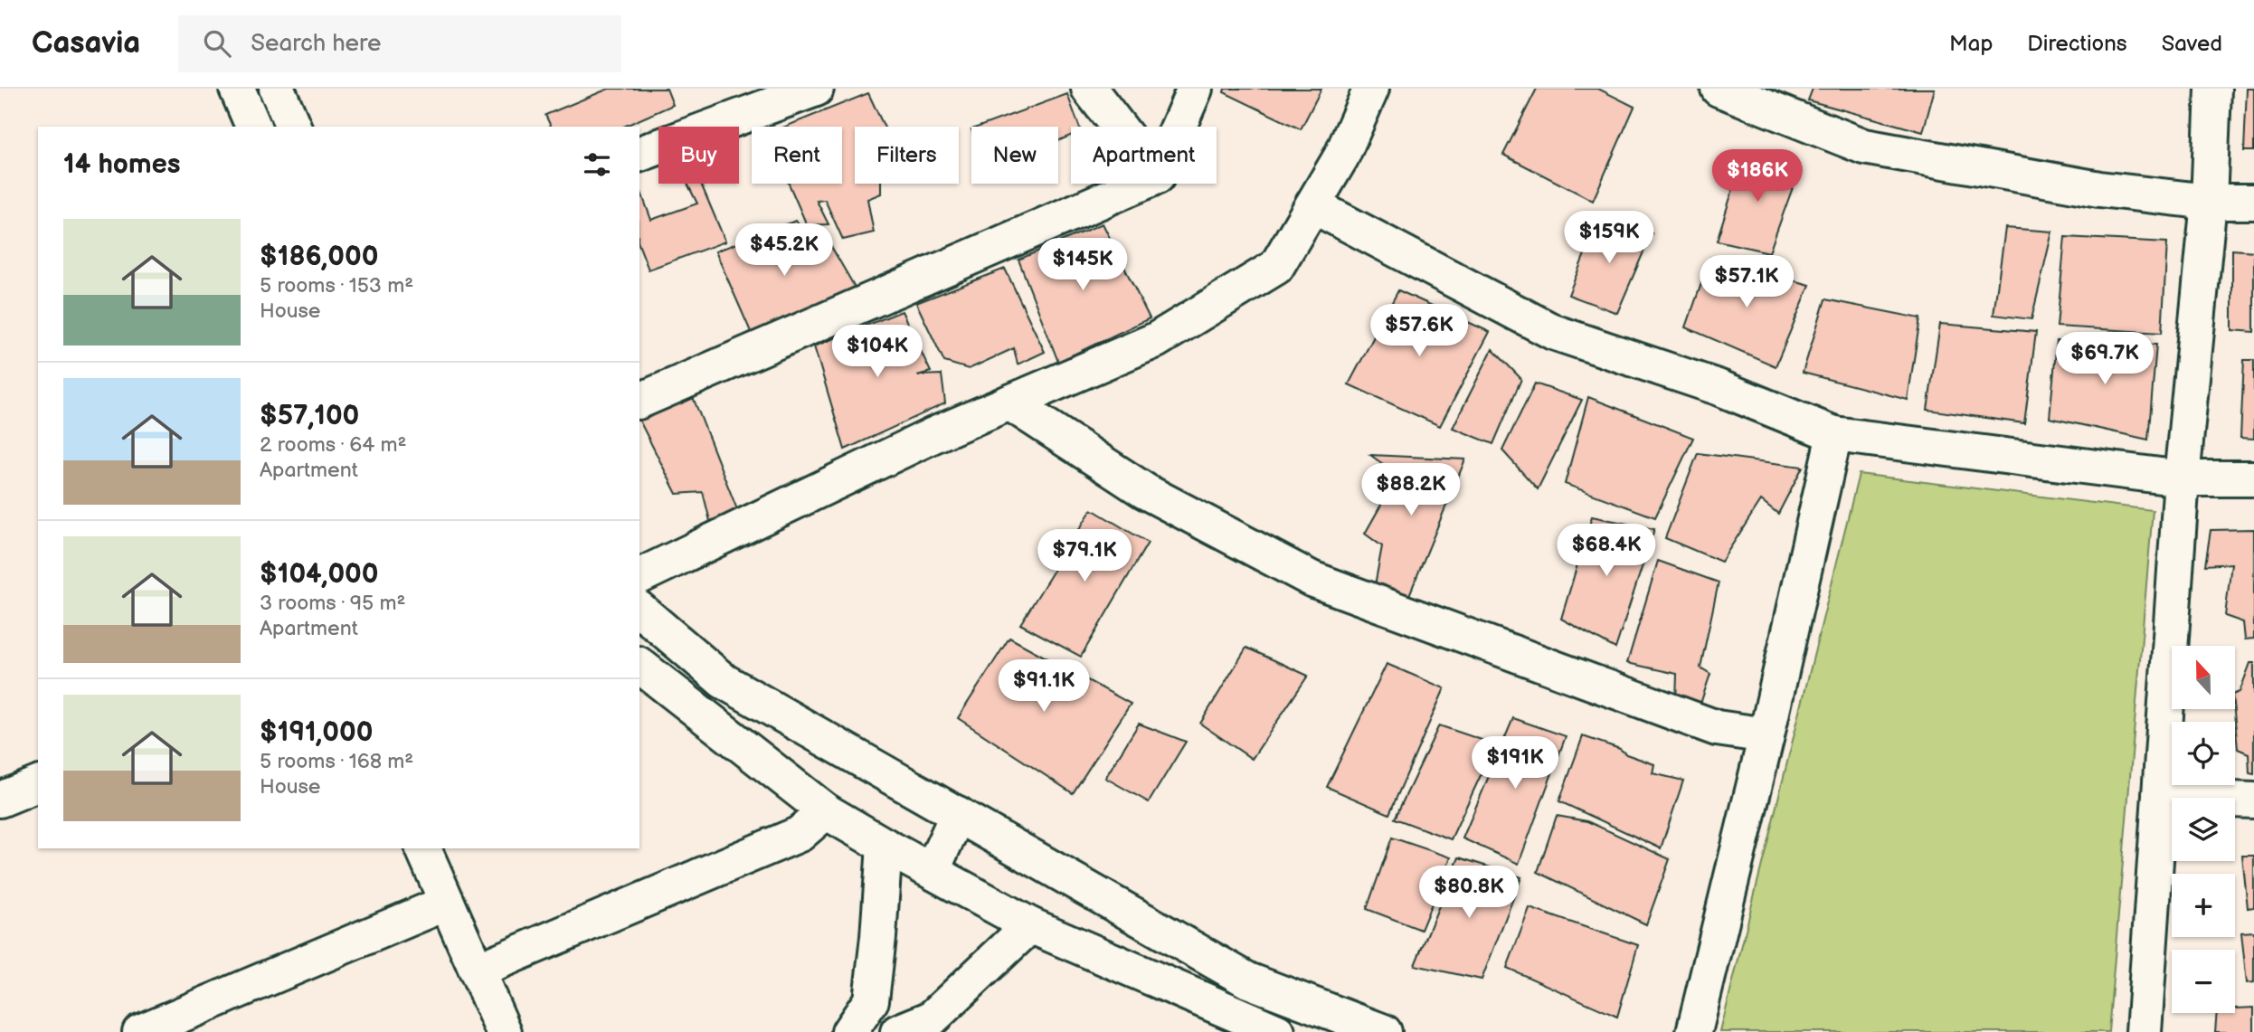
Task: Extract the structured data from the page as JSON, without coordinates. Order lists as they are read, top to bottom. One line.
{"north":"top","page":{"header":"Casavia","search":"Search here","nav":["Map","Directions","Saved"],"chip":["Buy","Rent","Filters","New","Apartment"],"heading":"14 homes","price":["$186K","$159K","$45.2K","$145K","$57.1K","$57.6K","$104K","$69.7K","$88.2K","$68.4K","$79.1K","$91.1K","$191K","$80.8K"],"list":[{"name":"$186,000","note":"5 rooms · 153 m² · House"},{"name":"$57,100","note":"2 rooms · 64 m² · Apartment"},{"name":"$104,000","note":"3 rooms · 95 m² · Apartment"},{"name":"$191,000","note":"5 rooms · 168 m² · House"}],"map_buttons":["+","−"]}}
